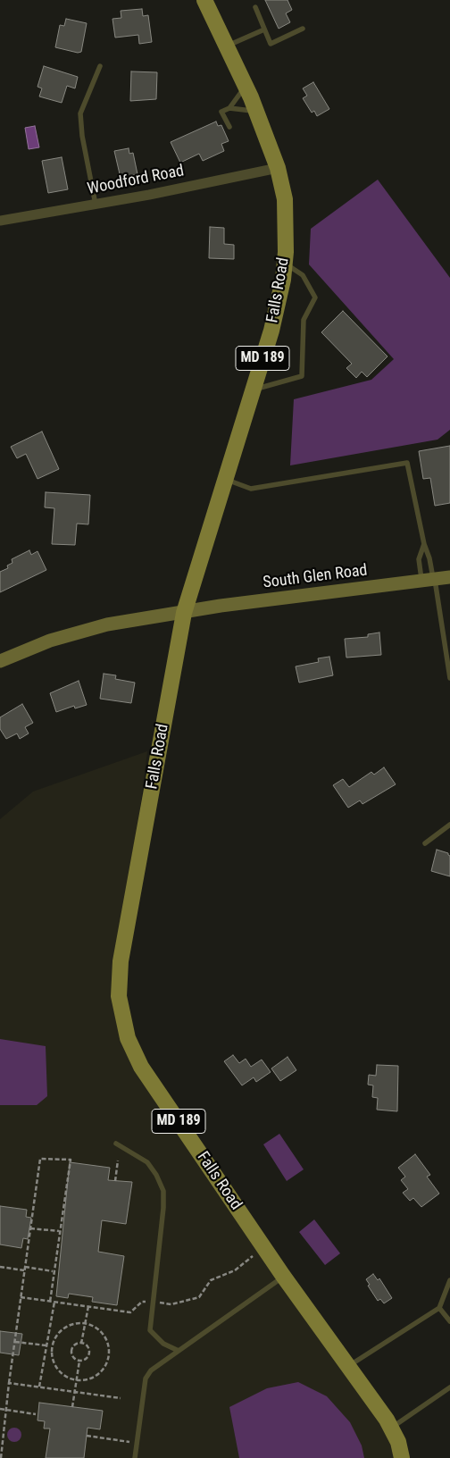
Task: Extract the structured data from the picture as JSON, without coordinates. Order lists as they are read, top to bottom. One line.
{"streets":{"main road":["Falls Road","MD 189","South Glen Road"],"street":["Woodford Road"]},"crossings":[["Woodford Road","Falls Road"],["Falls Road","South Glen Road"]]}
